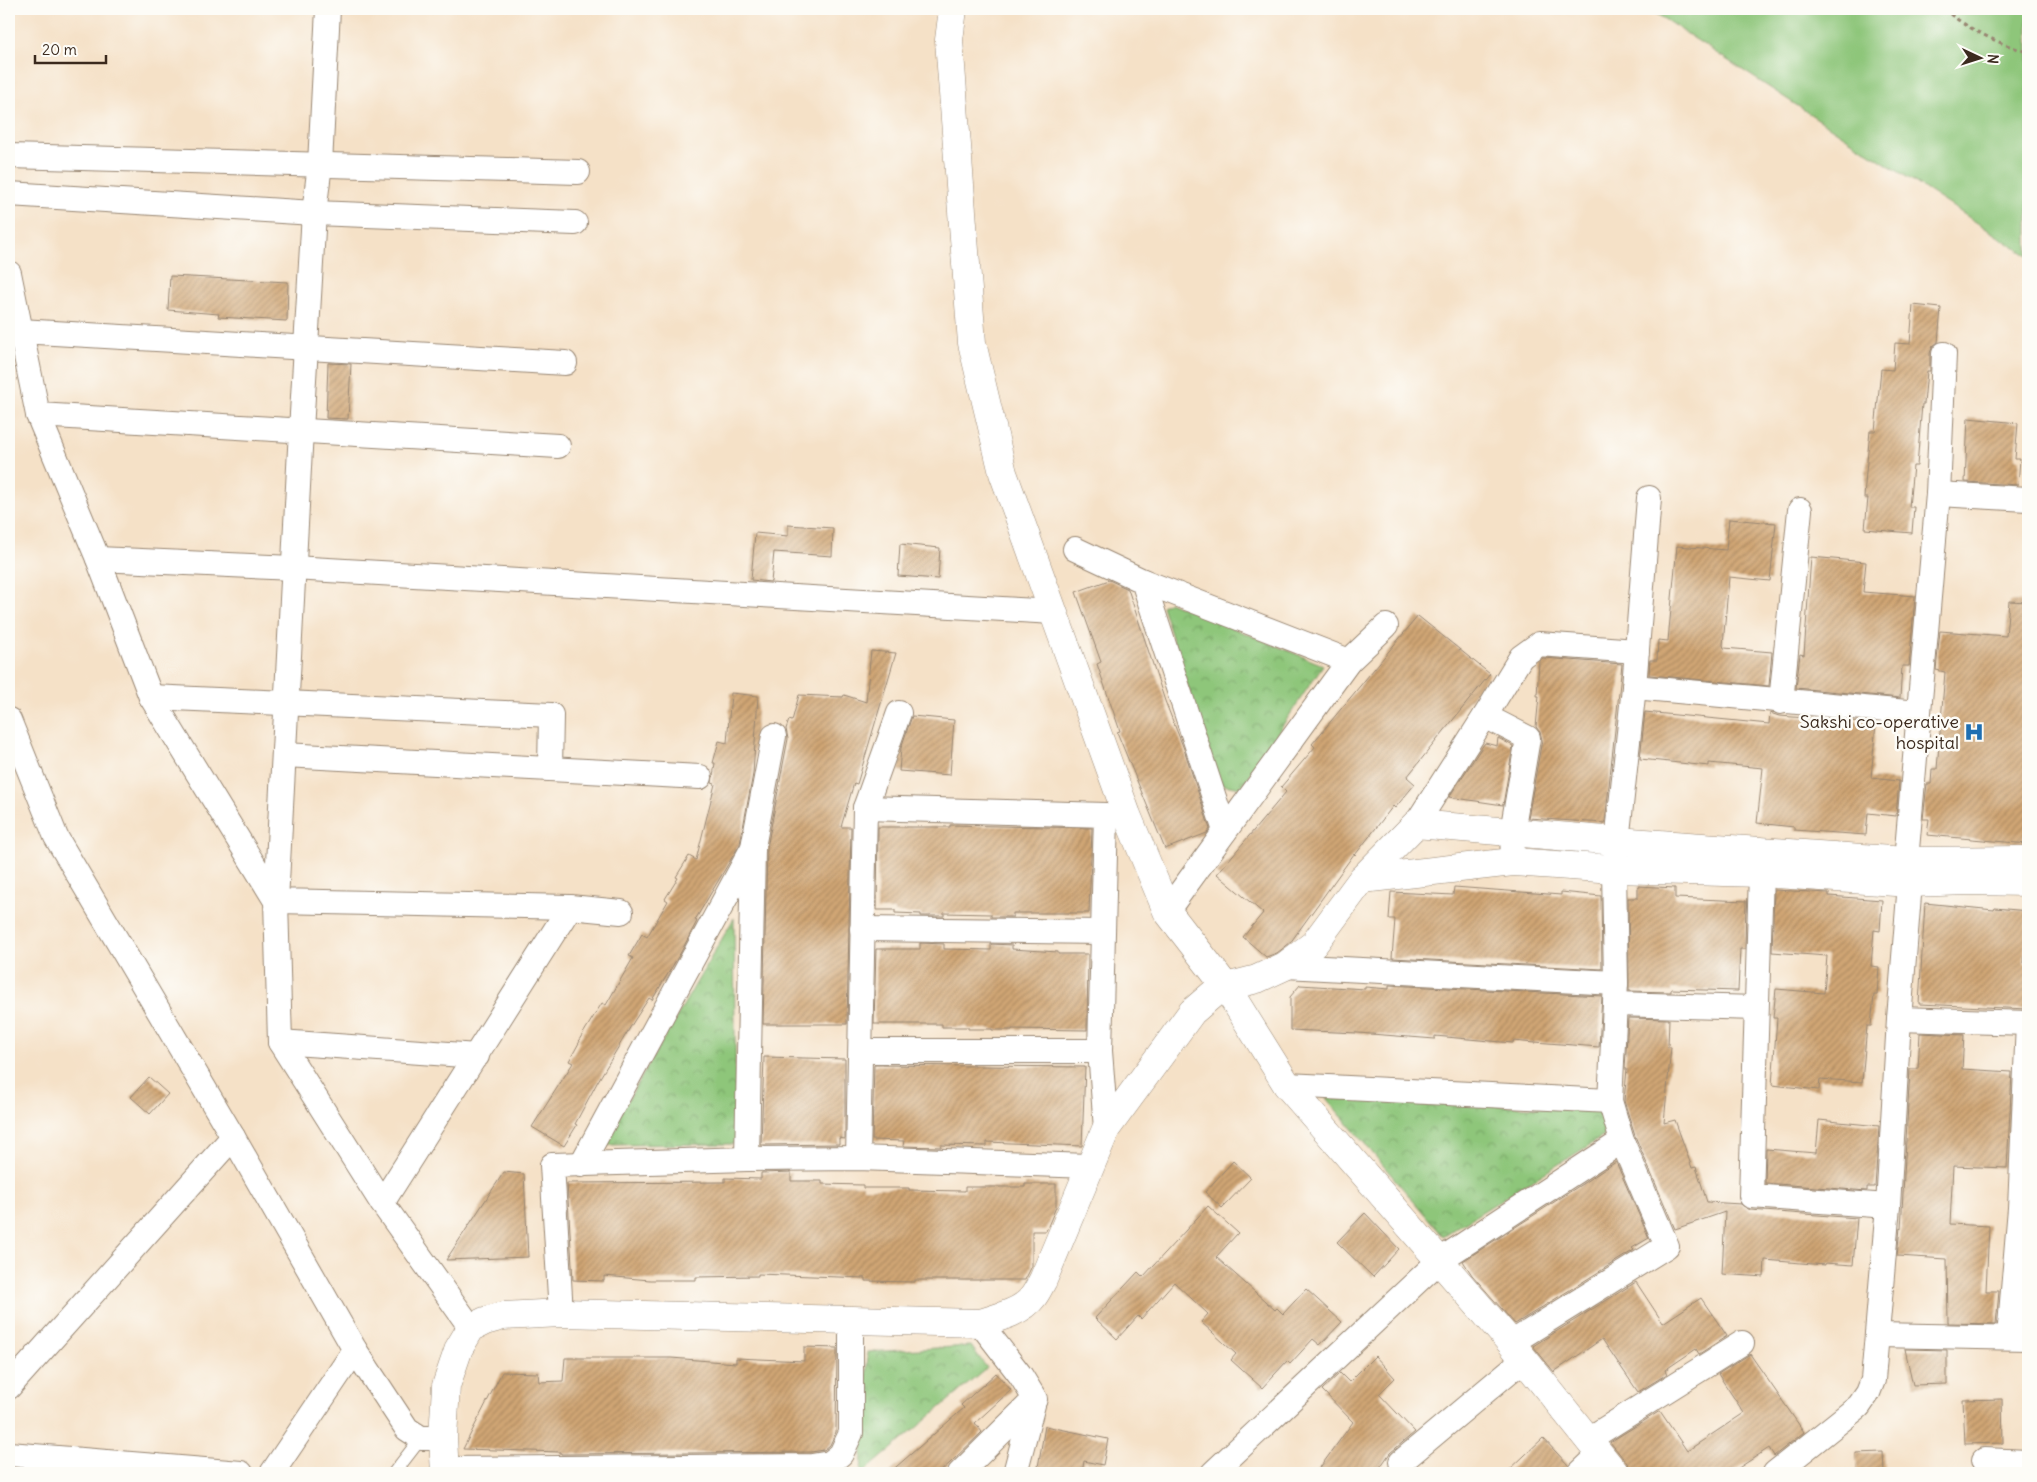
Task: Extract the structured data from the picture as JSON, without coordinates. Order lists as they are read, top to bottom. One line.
{"places":{"hospital":["Sakshi co-operative hospital"]},"scale_bar":"20 m","north":"right"}
